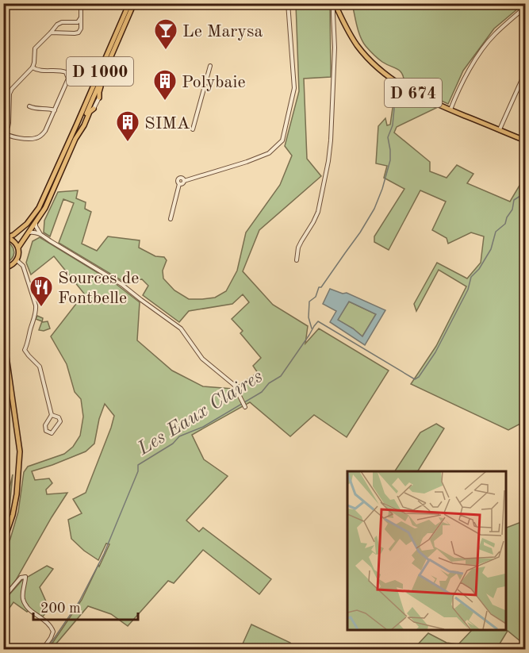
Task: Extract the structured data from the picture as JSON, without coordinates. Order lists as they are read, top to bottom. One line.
{"streets":{"main road":["D 1000","D 674"]},"water":["Les Eaux Claires"],"places":{"bar":["Le Marysa"],"building":["Polybaie","SIMA"],"restaurant":["Sources de Fontbelle"]},"scale_bar":"200 m"}
